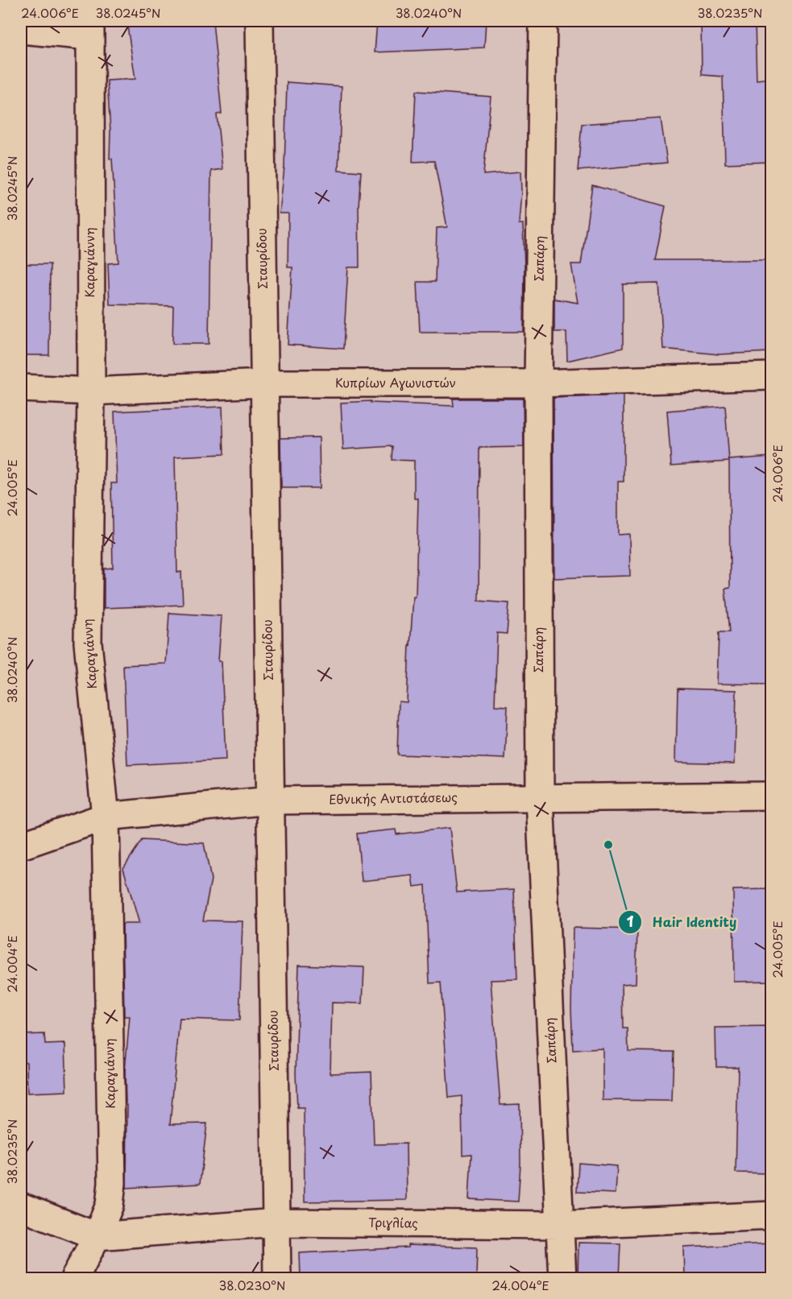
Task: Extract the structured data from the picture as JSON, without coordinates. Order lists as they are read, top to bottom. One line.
{"streets":{"street":["Σταυρίδου","Σαπάρη","Καραγιάννη","Κυπρίων Αγωνιστών","Εθνικής Αντιστάσεως","Τριγλίας"]},"crossings":[["Σταυρίδου","Κυπρίων Αγωνιστών"],["Σταυρίδου","Εθνικής Αντιστάσεως"],["Σταυρίδου","Τριγλίας"],["Σαπάρη","Κυπρίων Αγωνιστών"],["Σαπάρη","Εθνικής Αντιστάσεως"],["Σαπάρη","Τριγλίας"],["Καραγιάννη","Κυπρίων Αγωνιστών"],["Καραγιάννη","Εθνικής Αντιστάσεως"],["Καραγιάννη","Τριγλίας"]],"places":["Hair Identity"],"coordinates":["24.006°E","38.0245°N","38.0240°N","38.0235°N","24.005°E","24.004°E","38.0230°N"]}
